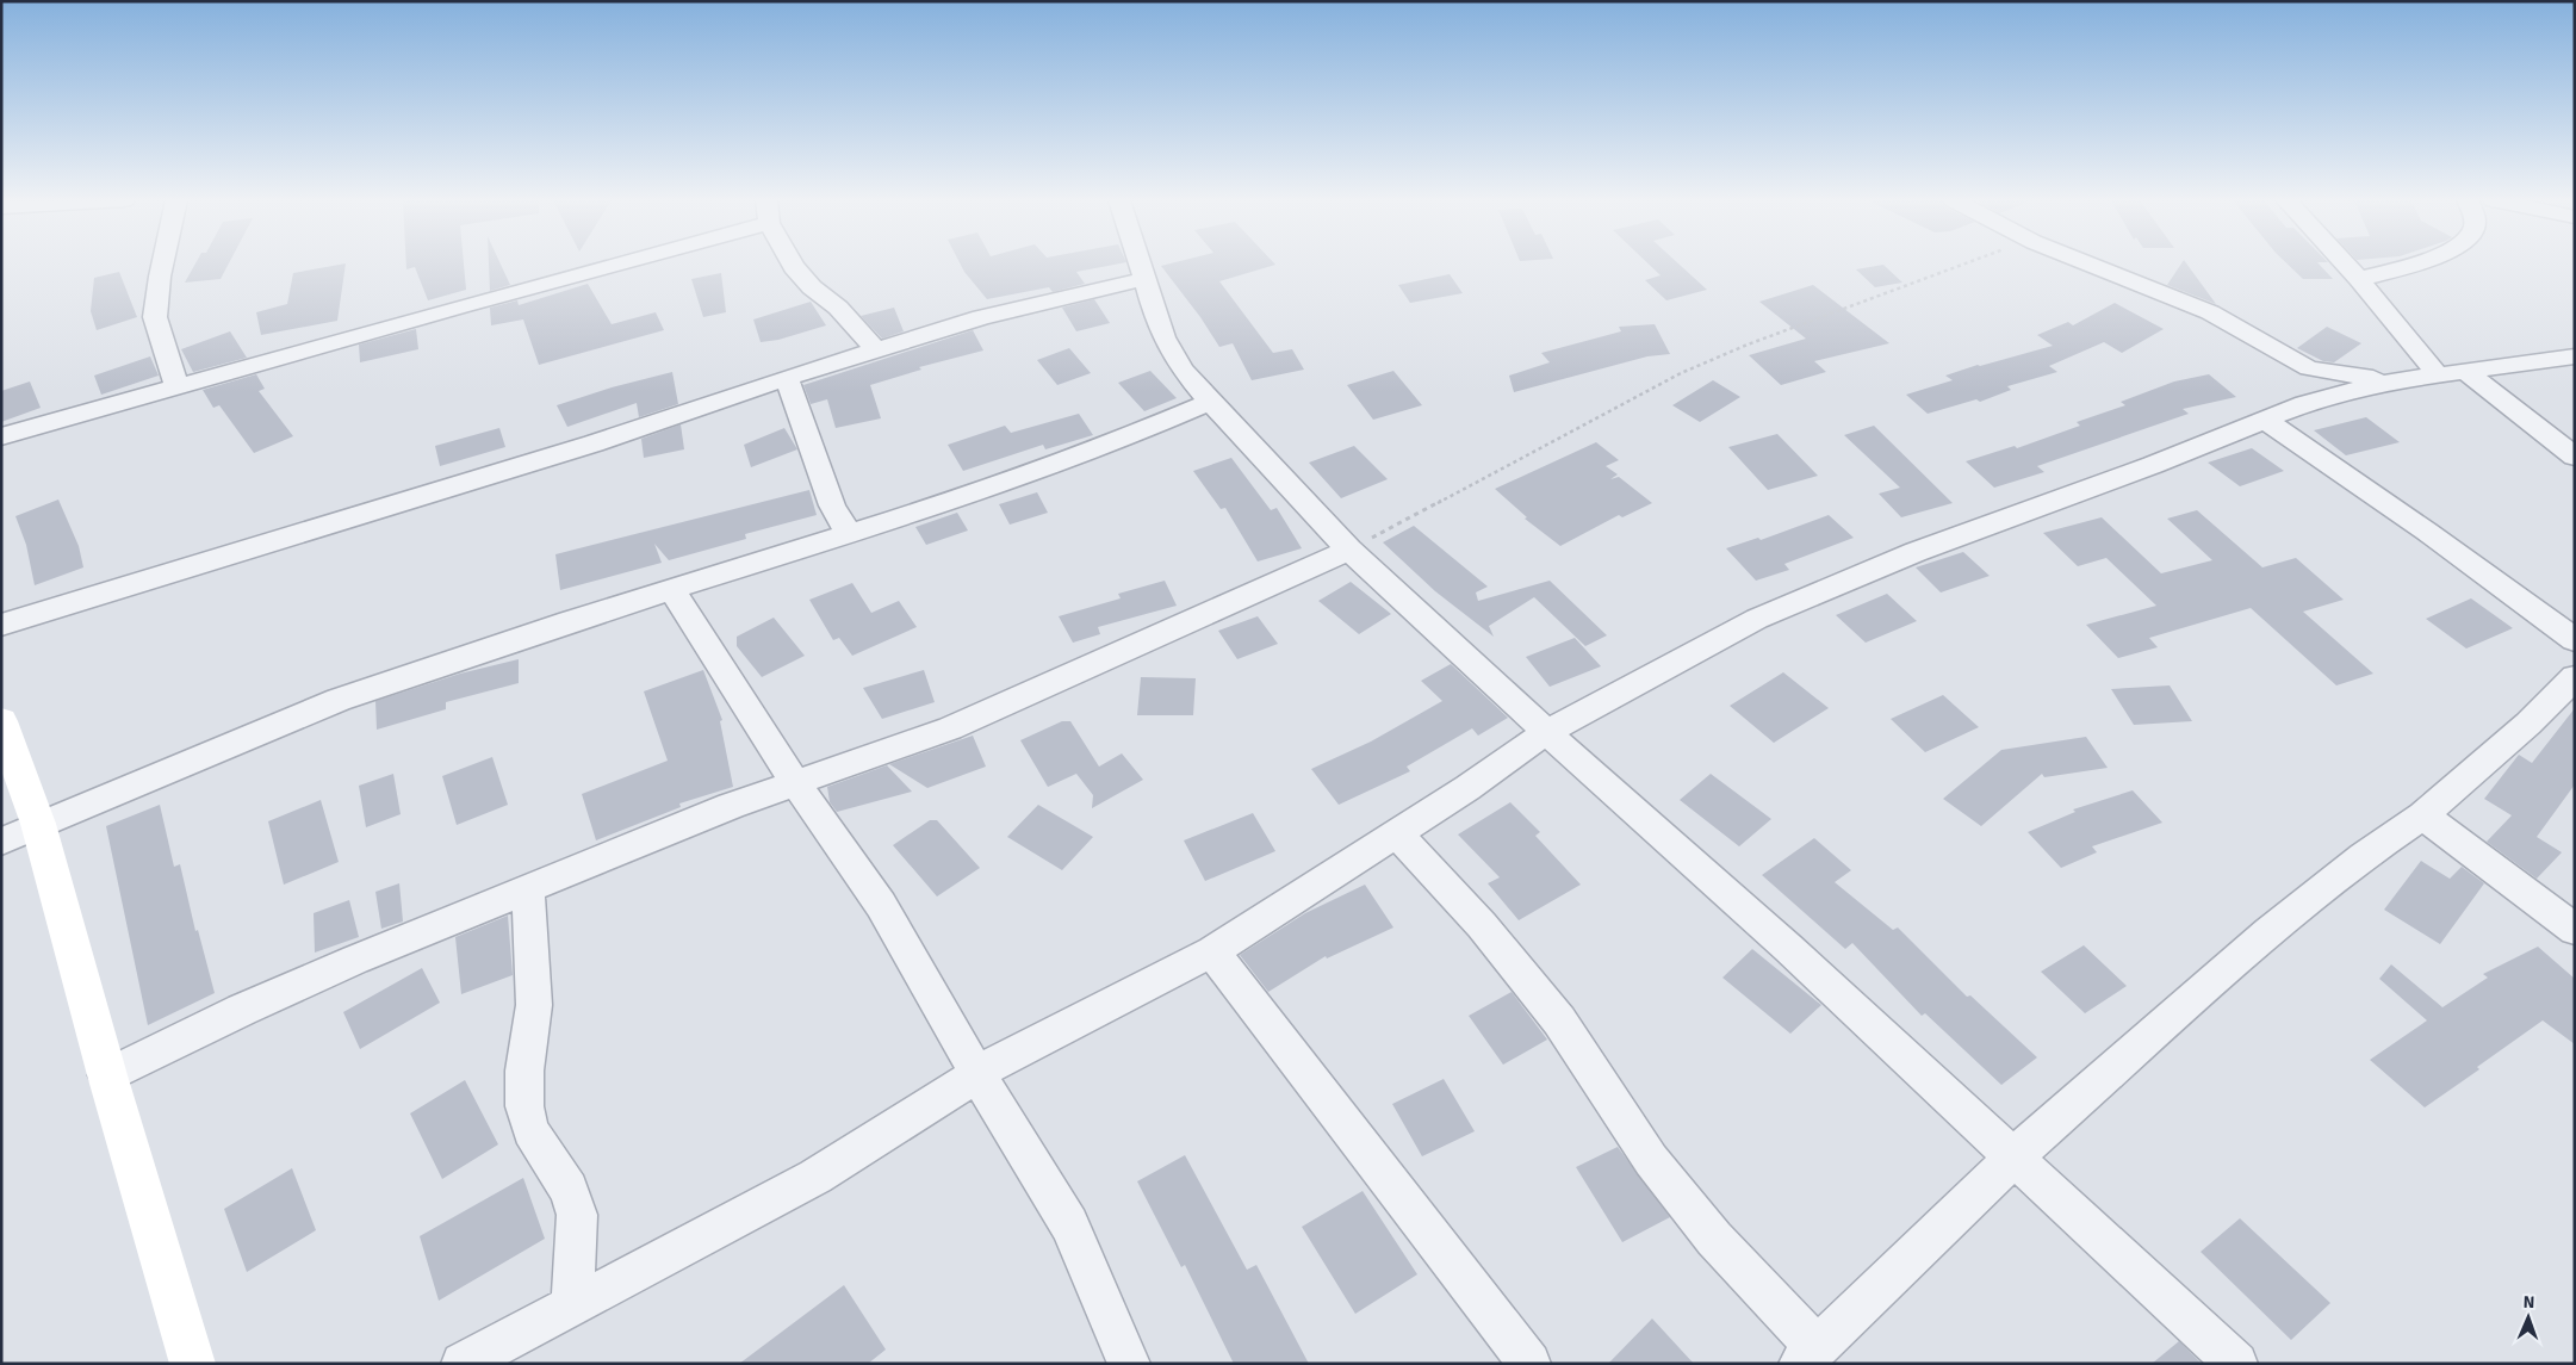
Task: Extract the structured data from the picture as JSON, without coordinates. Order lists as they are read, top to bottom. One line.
{"north":"top"}
